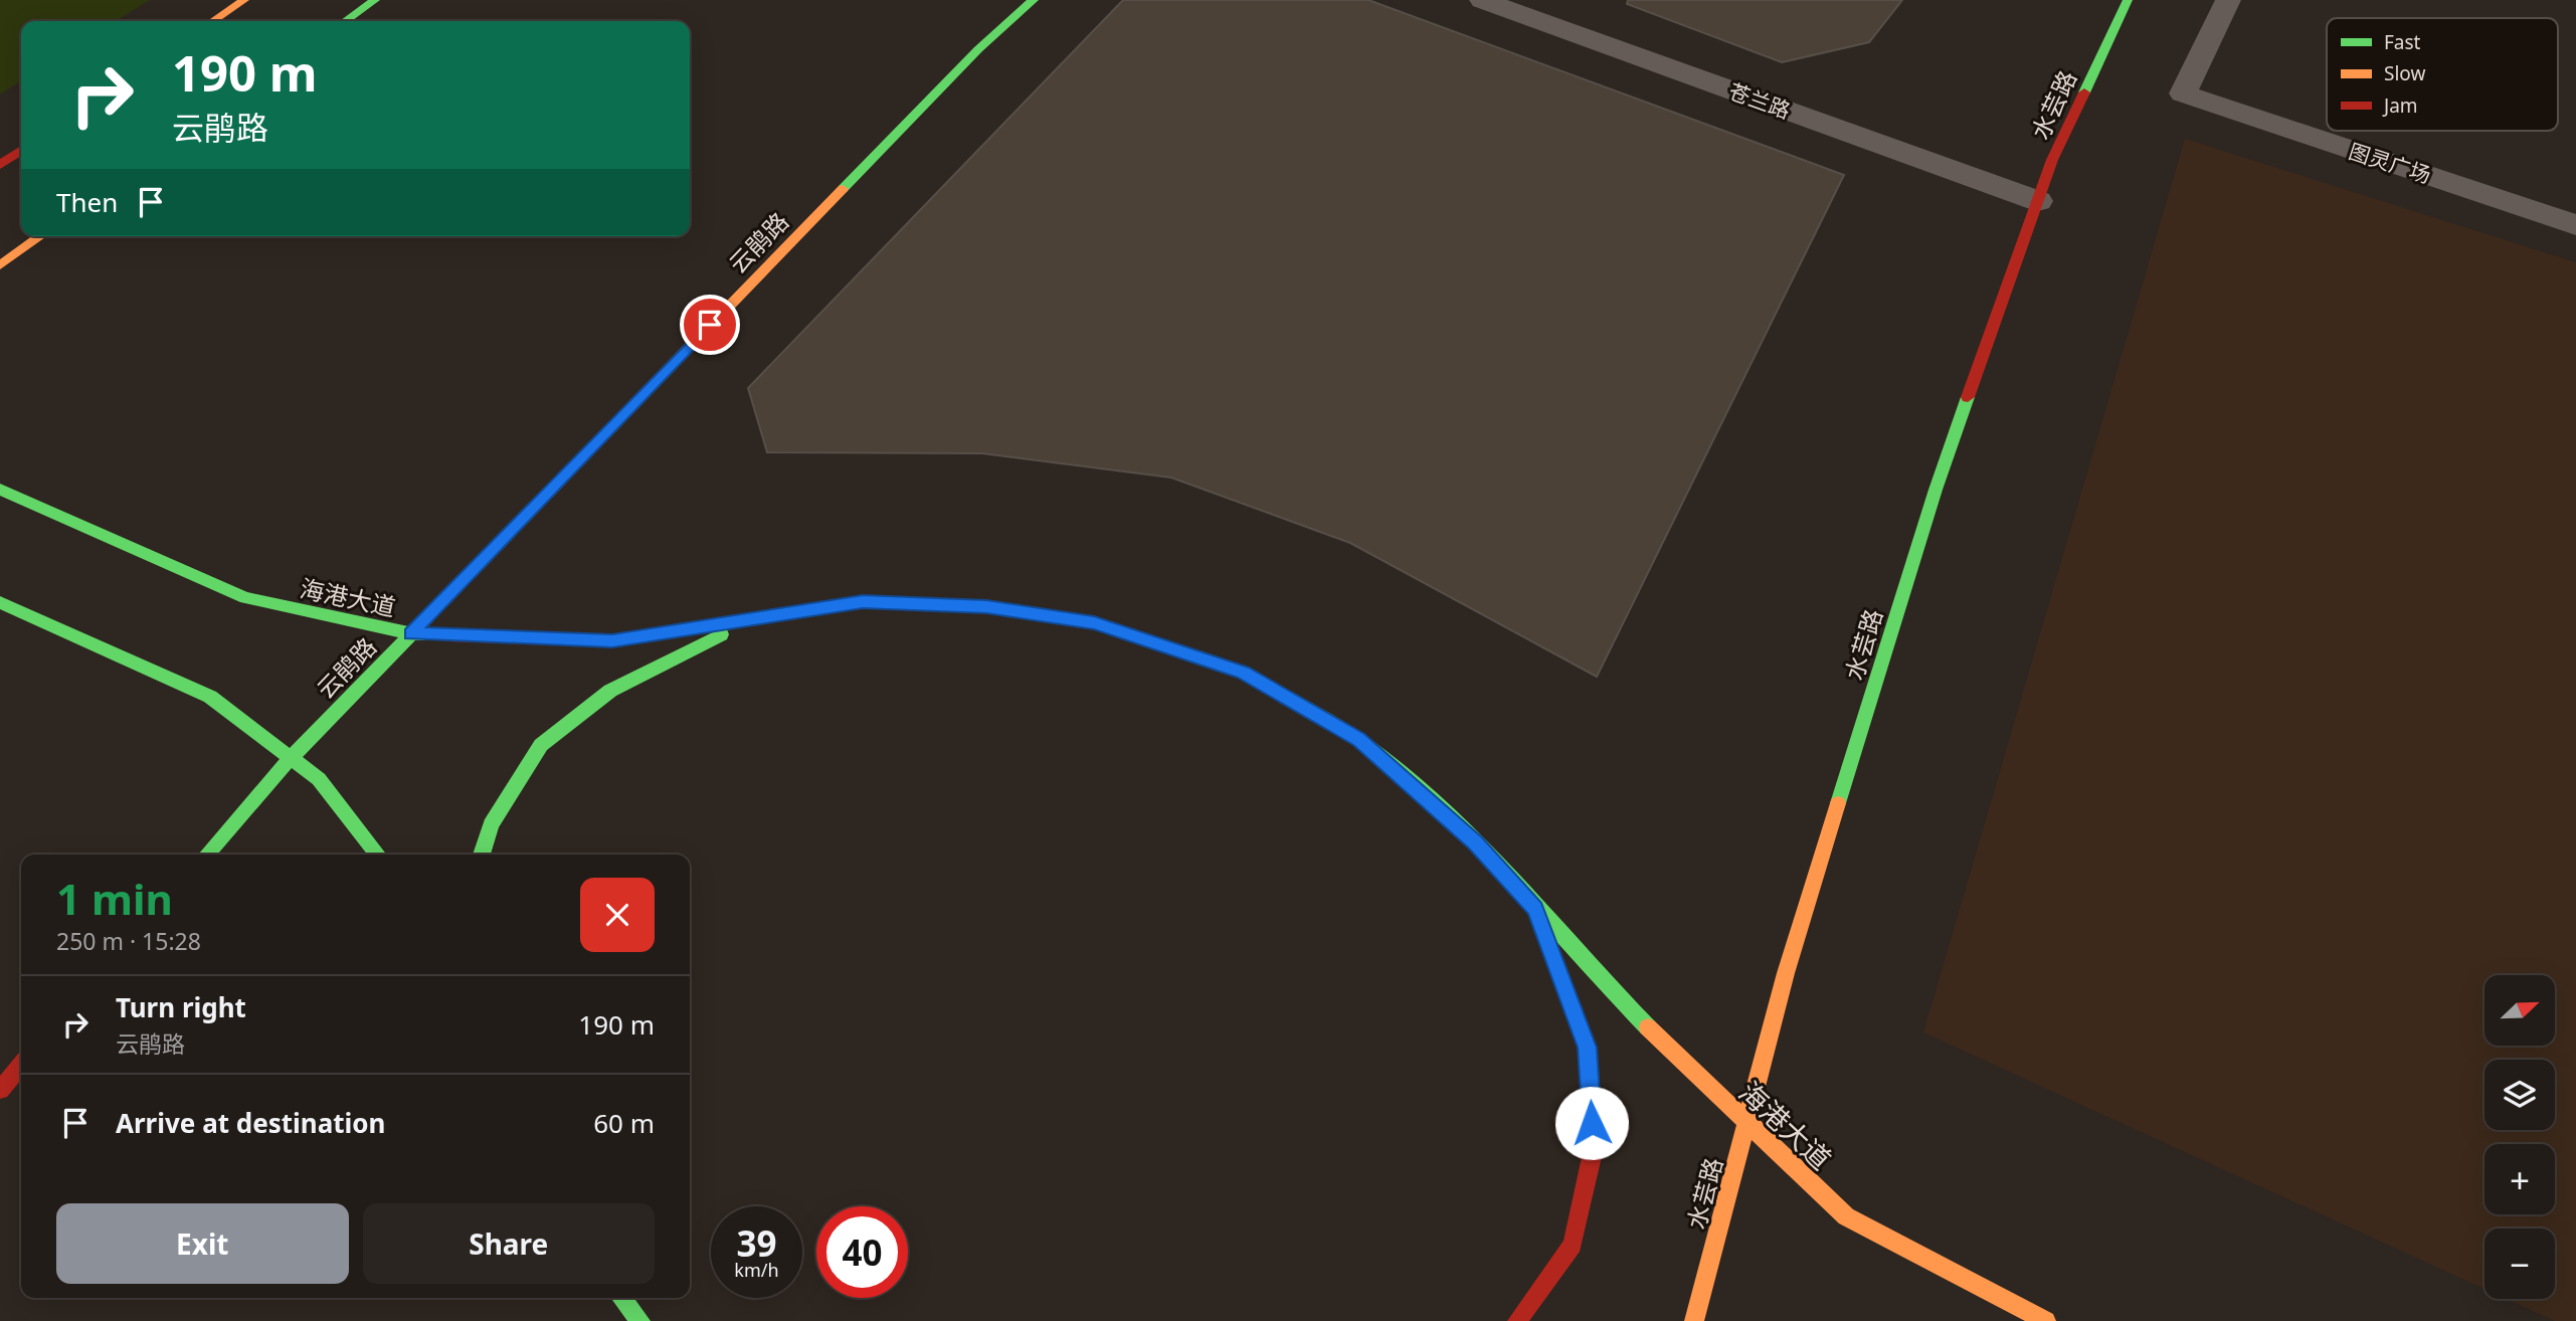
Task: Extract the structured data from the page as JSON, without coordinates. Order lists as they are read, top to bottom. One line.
{"streets":{"street":["苍兰路","水芸路","图灵广场","云鹃路","海港大道"]},"crossings":[["苍兰路","水芸路"],["水芸路","海港大道"],["云鹃路","海港大道"]],"legend":["Fast","Slow","Jam"],"north":"top right","page":{"turn":["190 m","云鹃路"],"then":"Then","heading":["1 min","250 m · 15:28"],"list":[{"name":"Turn right","note":"云鹃路","value":"190 m"},{"name":"Arrive at destination","value":"60 m"}],"map_buttons":["+","−"],"buttons":["Exit","Share"],"speed":"39 km/h","limit":"40"}}
